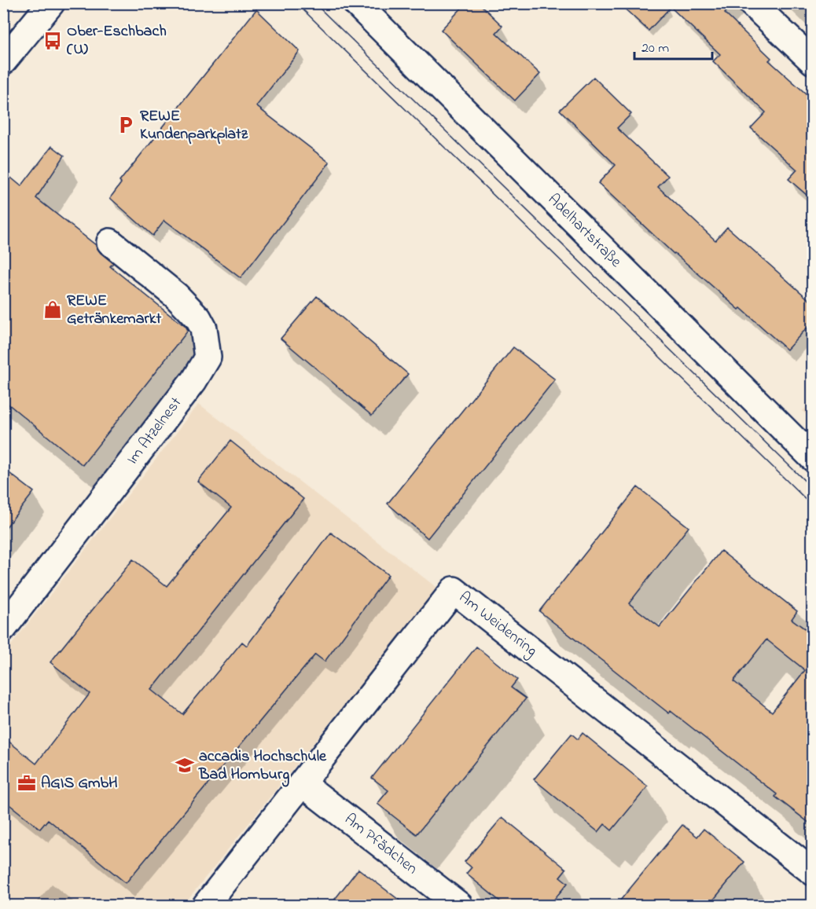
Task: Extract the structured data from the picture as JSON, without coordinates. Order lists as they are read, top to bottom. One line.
{"streets":{"street":["Adelhartstraße","Im Atzelnest","Am Weidenring","Am Pfädchen"]},"crossings":[["Am Weidenring","Am Pfädchen"]],"places":{"bus stop":["Ober-Eschbach (U)"],"parking":["REWE Kundenparkplatz"],"shop":["REWE Getränkemarkt"],"school or university":["accadis Hochschule Bad Homburg"],"office":["AGIS GmbH"]},"scale_bar":"20 m"}
